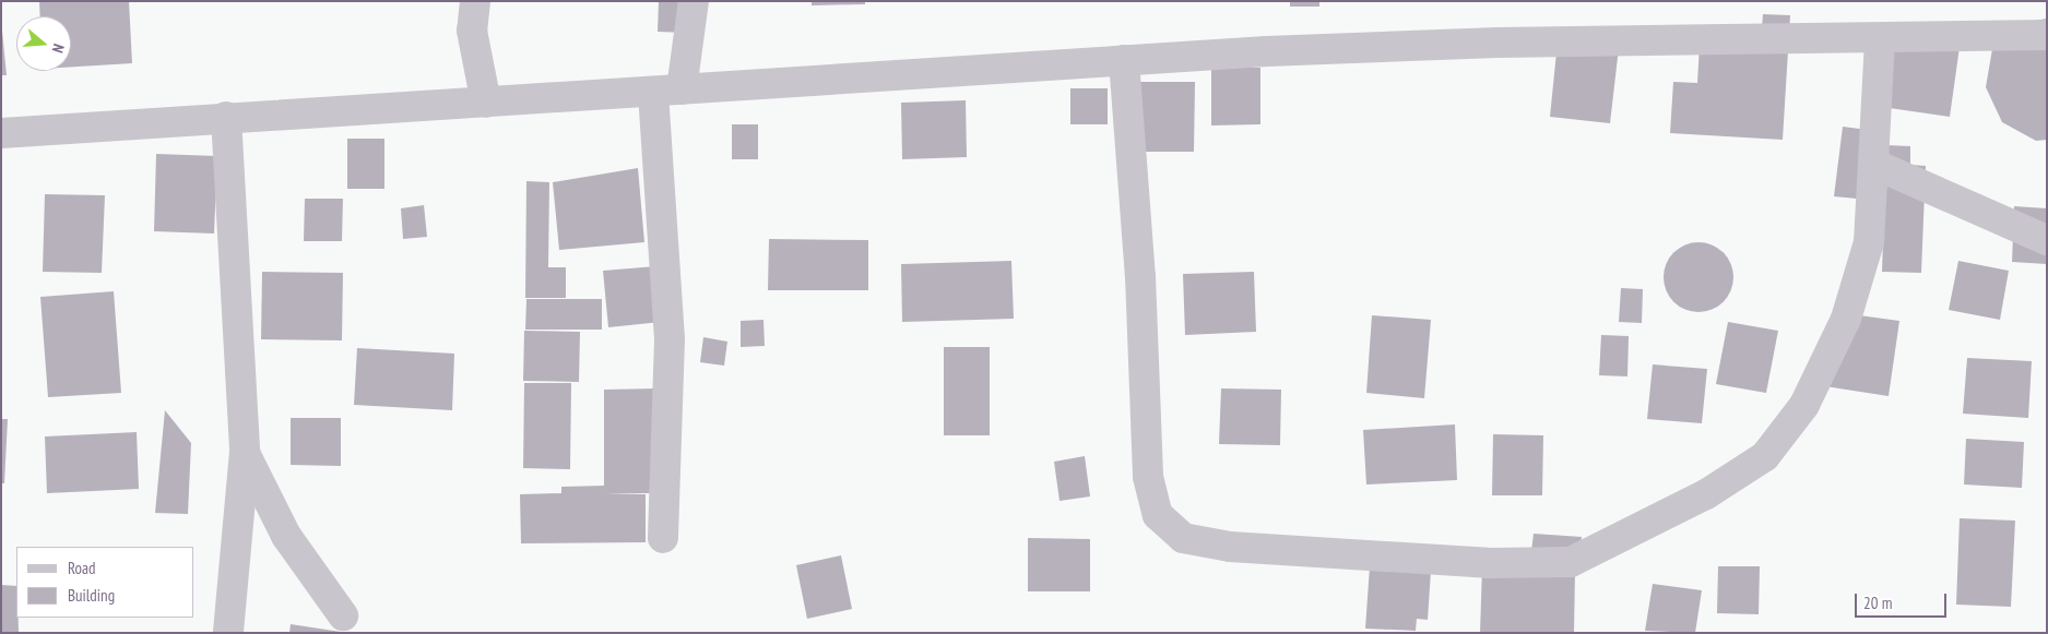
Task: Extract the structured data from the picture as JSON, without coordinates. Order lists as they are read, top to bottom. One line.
{"legend":["Road","Building"],"scale_bar":"20 m","north":"right"}
